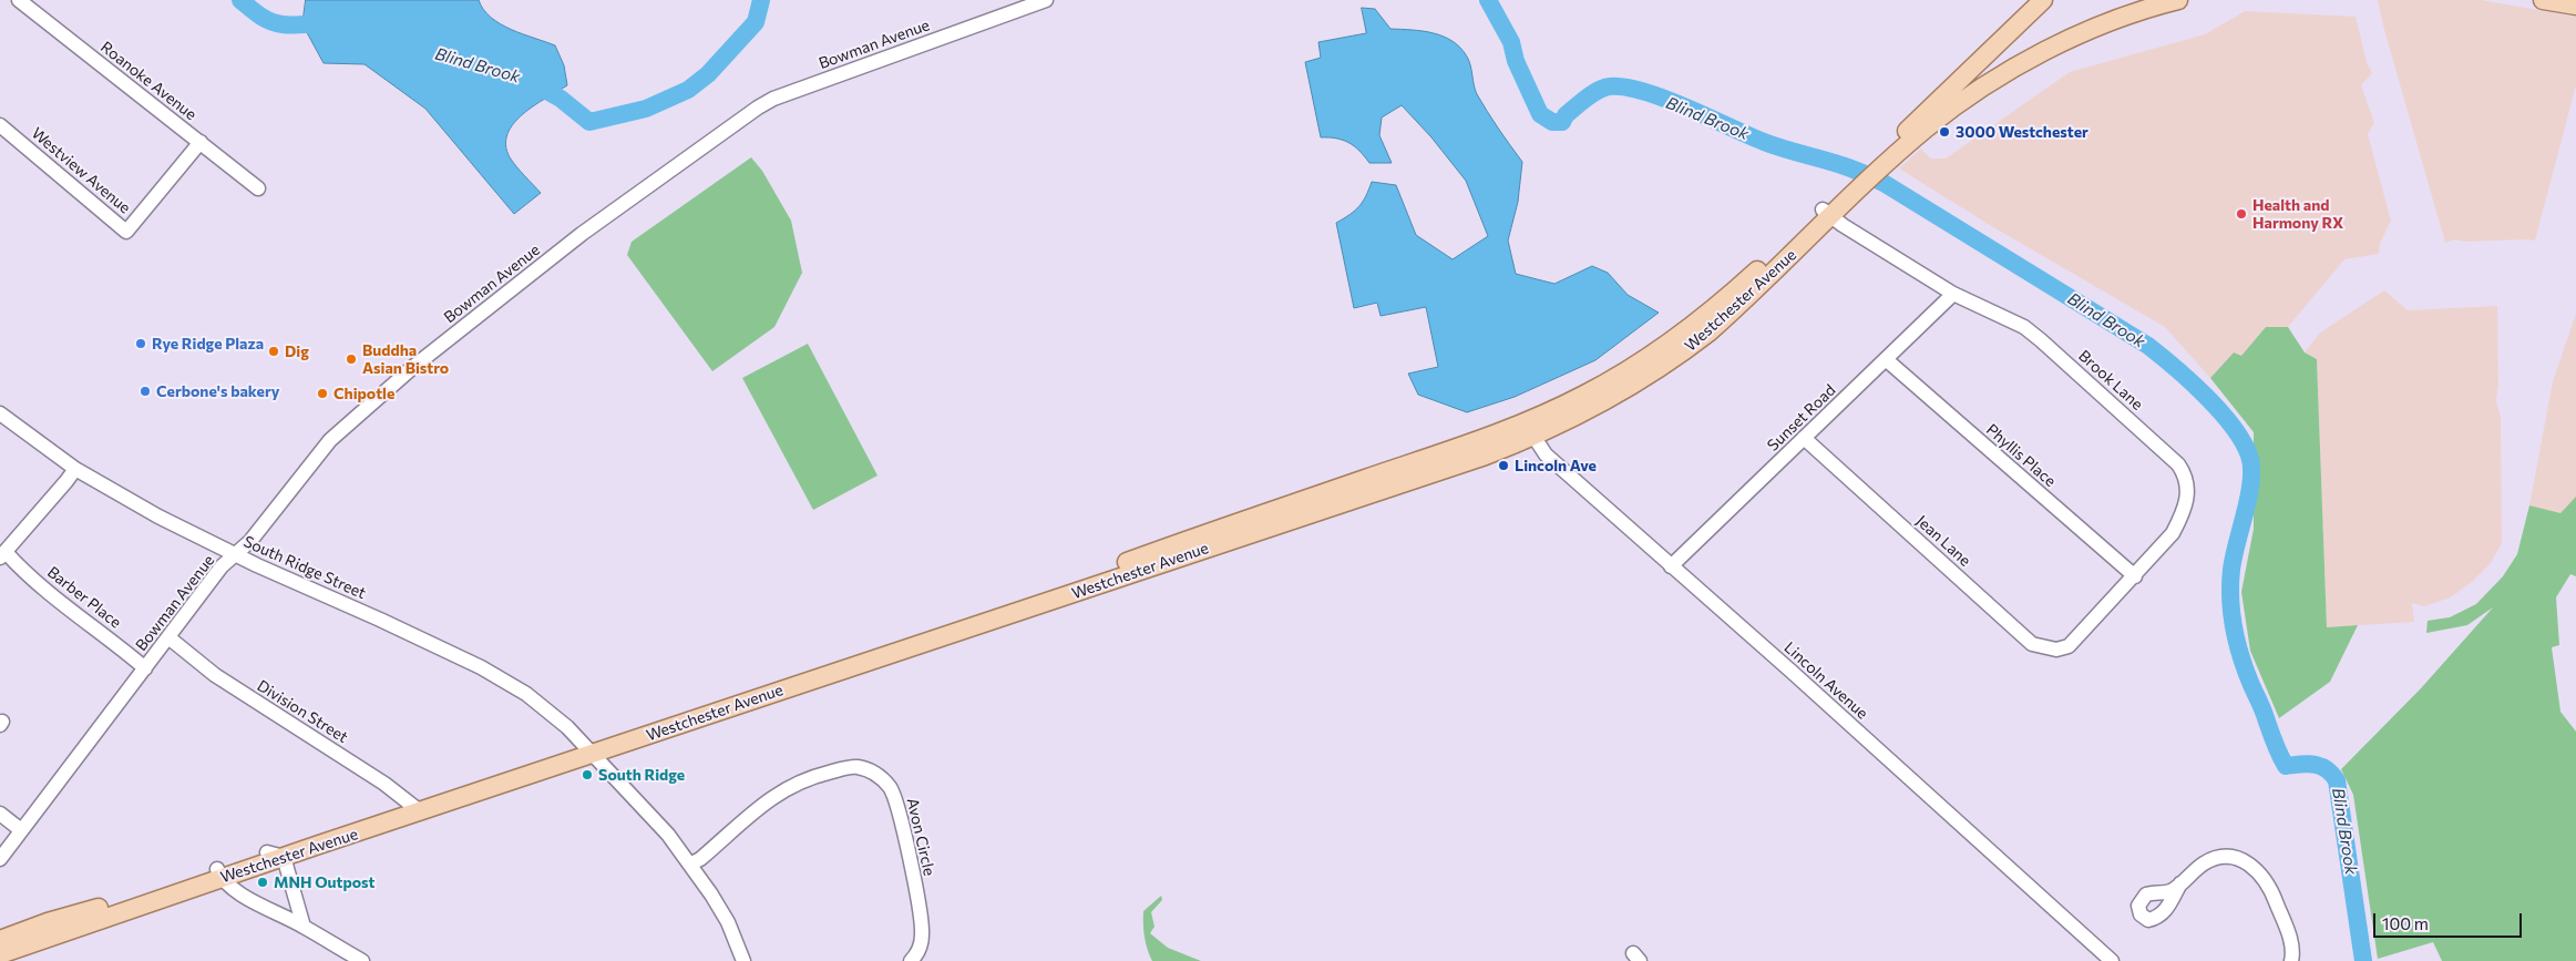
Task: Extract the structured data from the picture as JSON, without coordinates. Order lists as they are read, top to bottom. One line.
{"streets":{"main road":["Westchester Avenue"],"street":["Bowman Avenue","Roanoke Avenue","Westview Avenue","Brook Lane","Sunset Road","Phyllis Place","Jean Lane","South Ridge Street","Barber Place","Lincoln Avenue","Division Street","Avon Circle"]},"crossings":[["Bowman Avenue","South Ridge Street"],["Bowman Avenue","Barber Place"],["Bowman Avenue","Division Street"],["Roanoke Avenue","Westview Avenue"],["Westchester Avenue","Brook Lane"],["Westchester Avenue","South Ridge Street"],["Westchester Avenue","Lincoln Avenue"],["Westchester Avenue","Division Street"],["Brook Lane","Sunset Road"],["Brook Lane","Phyllis Place"],["Brook Lane","Jean Lane"],["Sunset Road","Phyllis Place"],["Sunset Road","Jean Lane"],["Sunset Road","Lincoln Avenue"],["South Ridge Street","Avon Circle"]],"water":["Blind Brook"],"places":["3000 Westchester","Health and Harmony RX","Rye Ridge Plaza","Dig","Buddha Asian Bistro","Cerbone's bakery","Chipotle","Lincoln Ave","South Ridge","MNH Outpost"],"scale_bar":"100 m"}
